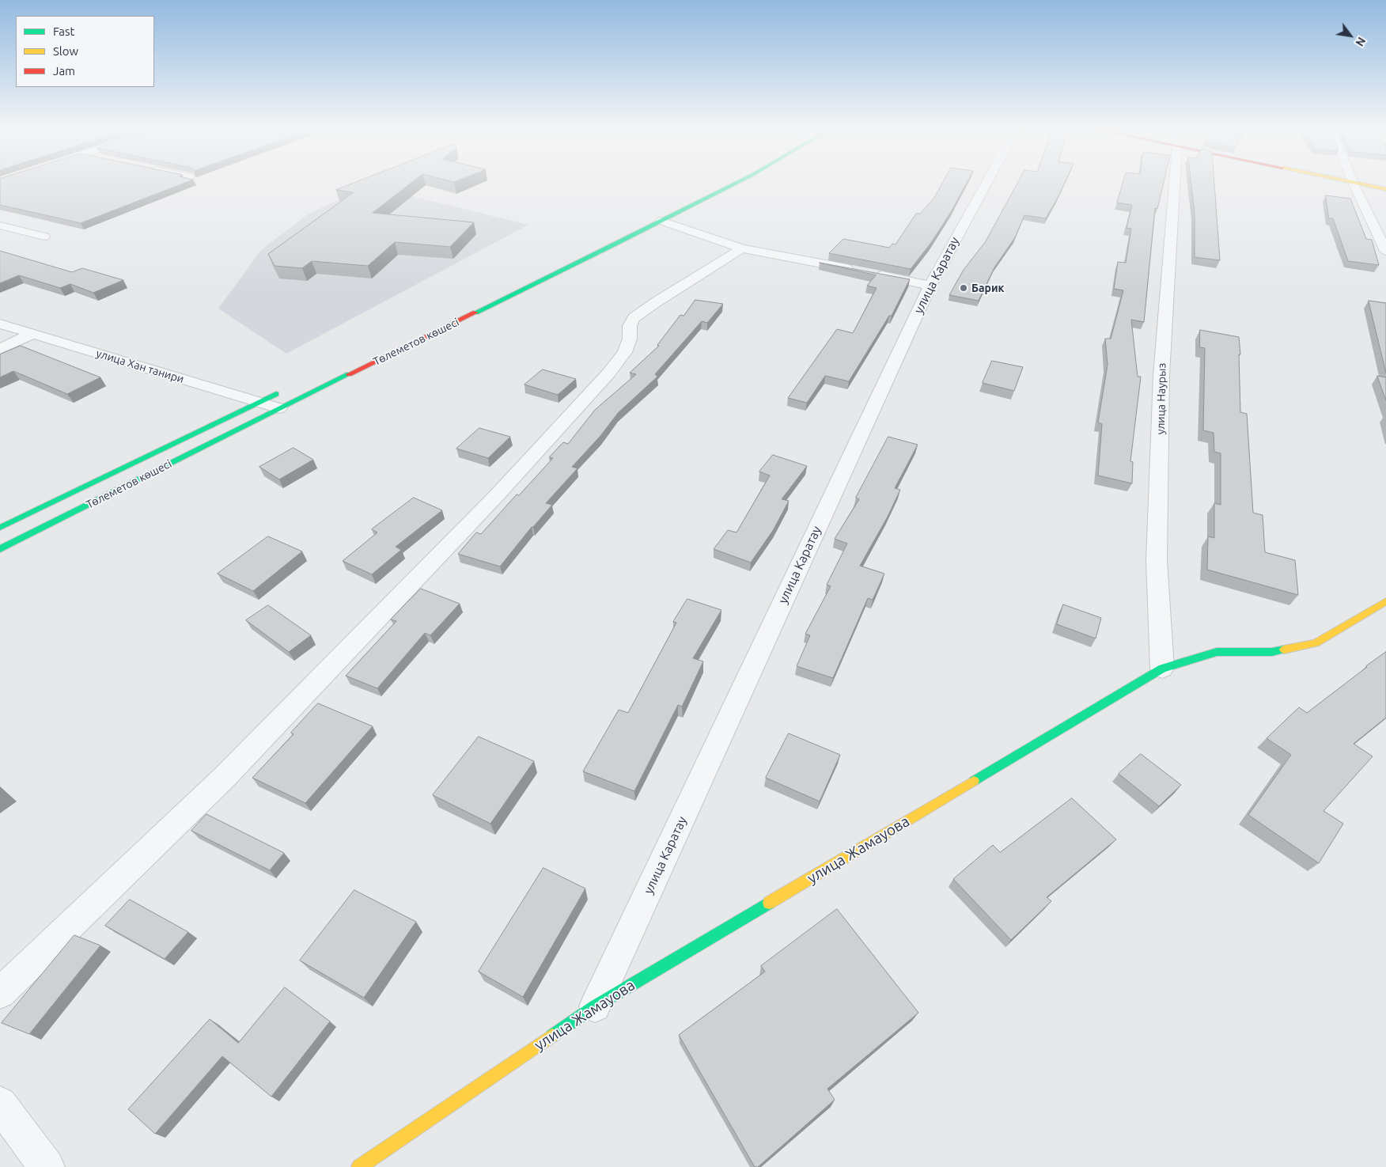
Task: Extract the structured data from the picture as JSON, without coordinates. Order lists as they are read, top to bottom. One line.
{"streets":{"main road":["Төлеметов көшесі","улица Жамауова"],"street":["улица Каратау","улица Хан танири","улица Наурыз"]},"crossings":[["улица Каратау","улица Жамауова"],["Төлеметов көшесі","улица Хан танири"],["улица Наурыз","улица Жамауова"]],"places":["Барик"],"legend":["Fast","Slow","Jam"],"north":"bottom right"}
